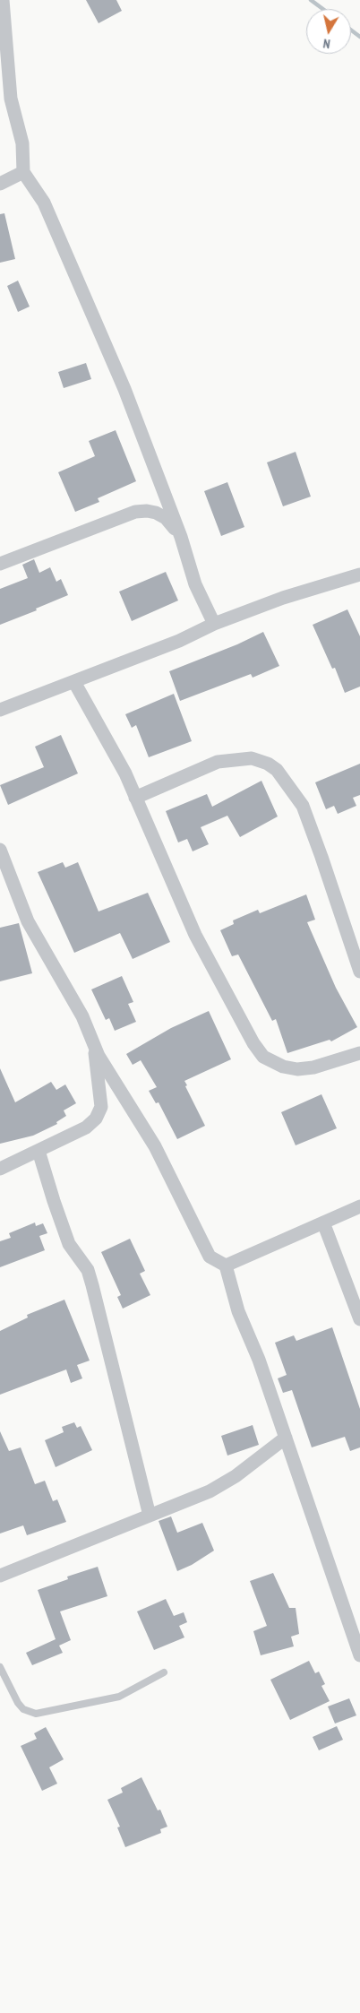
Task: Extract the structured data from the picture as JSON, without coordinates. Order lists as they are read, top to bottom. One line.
{"north":"bottom"}
